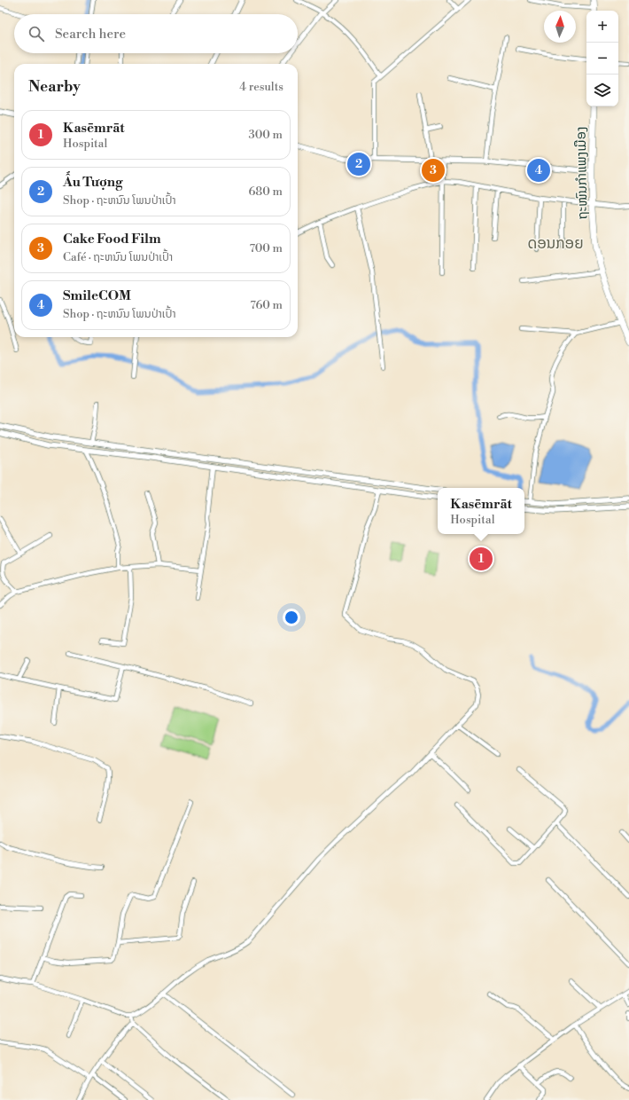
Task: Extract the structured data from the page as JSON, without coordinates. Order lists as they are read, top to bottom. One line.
{"streets":{"main road":["ຖະໜົນກຳແພງເມືອງ"]},"districts":["ດອນກອຍ"],"north":"top","page":{"map_buttons":["+","−"],"search":"Search here","heading":["Nearby","4 results"],"list":[{"mark":"1","name":"Kasēmrāt","note":"Hospital","value":"300 m"},{"mark":"2","name":"Ấu Tượng","note":"Shop · ຖະຫນົນ ໂພນປ່າເປົ້າ","value":"680 m"},{"mark":"3","name":"Cake Food Film","note":"Café · ຖະຫນົນ ໂພນປ່າເປົ້າ","value":"700 m"},{"mark":"4","name":"SmileCOM","note":"Shop · ຖະຫນົນ ໂພນປ່າເປົ້າ","value":"760 m"}],"pins":["2","3","4","1"],"popup":["Kasēmrāt","Hospital"]}}
